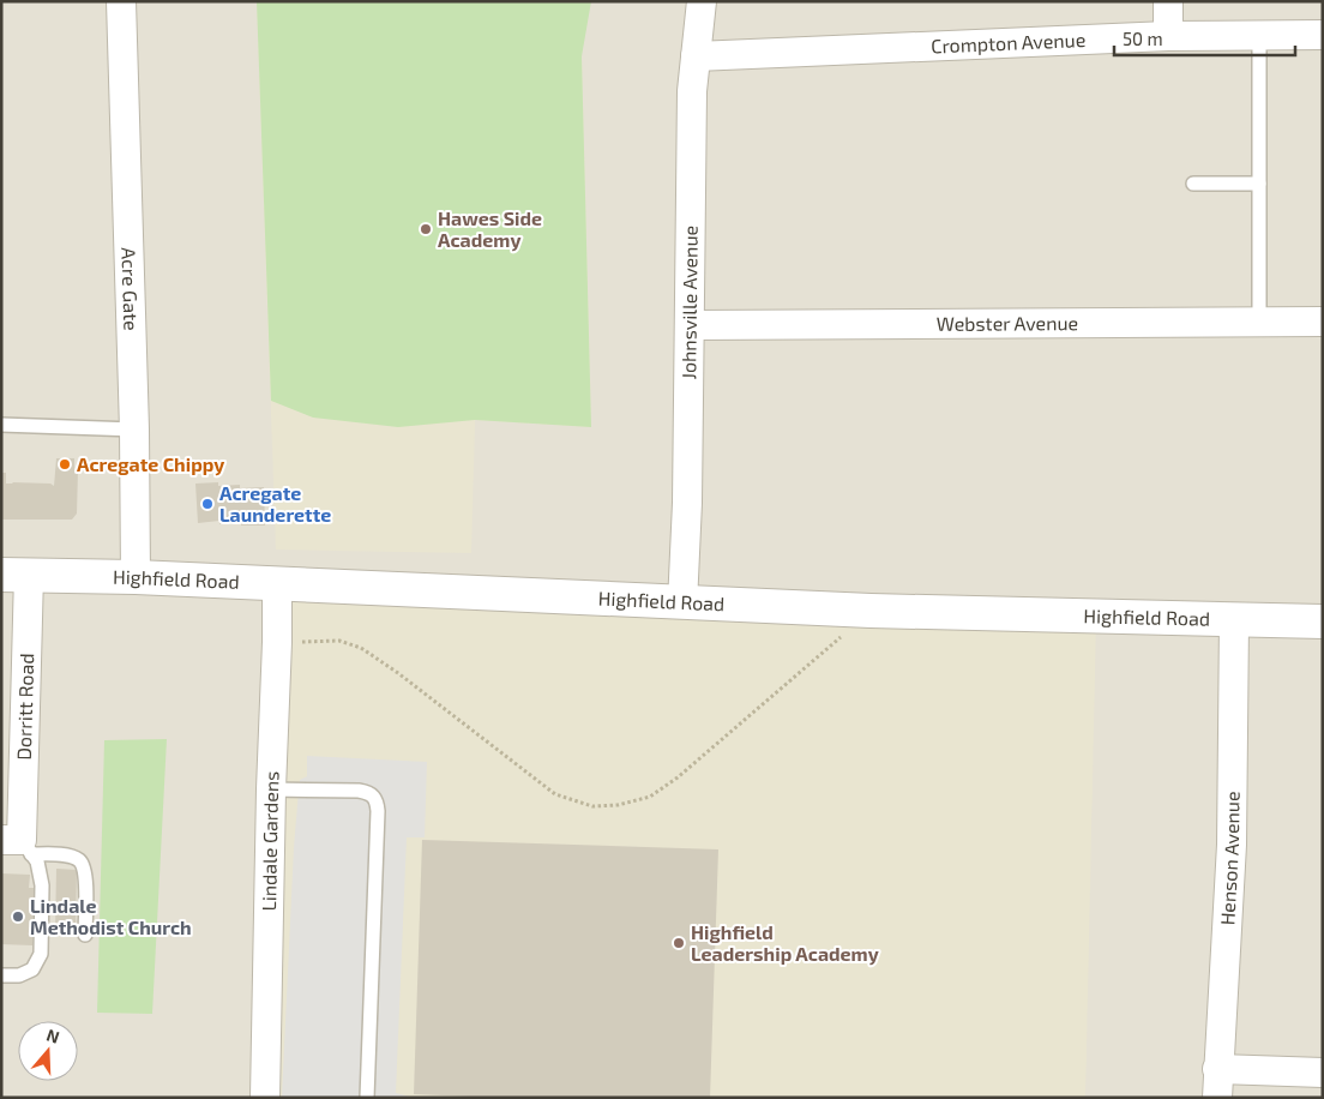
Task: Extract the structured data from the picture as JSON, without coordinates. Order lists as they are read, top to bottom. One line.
{"streets":{"street":["Crompton Avenue","Acre Gate","Johnsville Avenue","Webster Avenue","Highfield Road","Dorritt Road","Lindale Gardens","Henson Avenue"]},"crossings":[["Crompton Avenue","Johnsville Avenue"],["Acre Gate","Highfield Road"],["Johnsville Avenue","Webster Avenue"],["Johnsville Avenue","Highfield Road"],["Highfield Road","Dorritt Road"],["Highfield Road","Lindale Gardens"],["Highfield Road","Henson Avenue"]],"places":["Hawes Side Academy","Acregate Chippy","Acregate Launderette","Lindale Methodist Church","Highfield Leadership Academy"],"scale_bar":"50 m","north":"top"}
